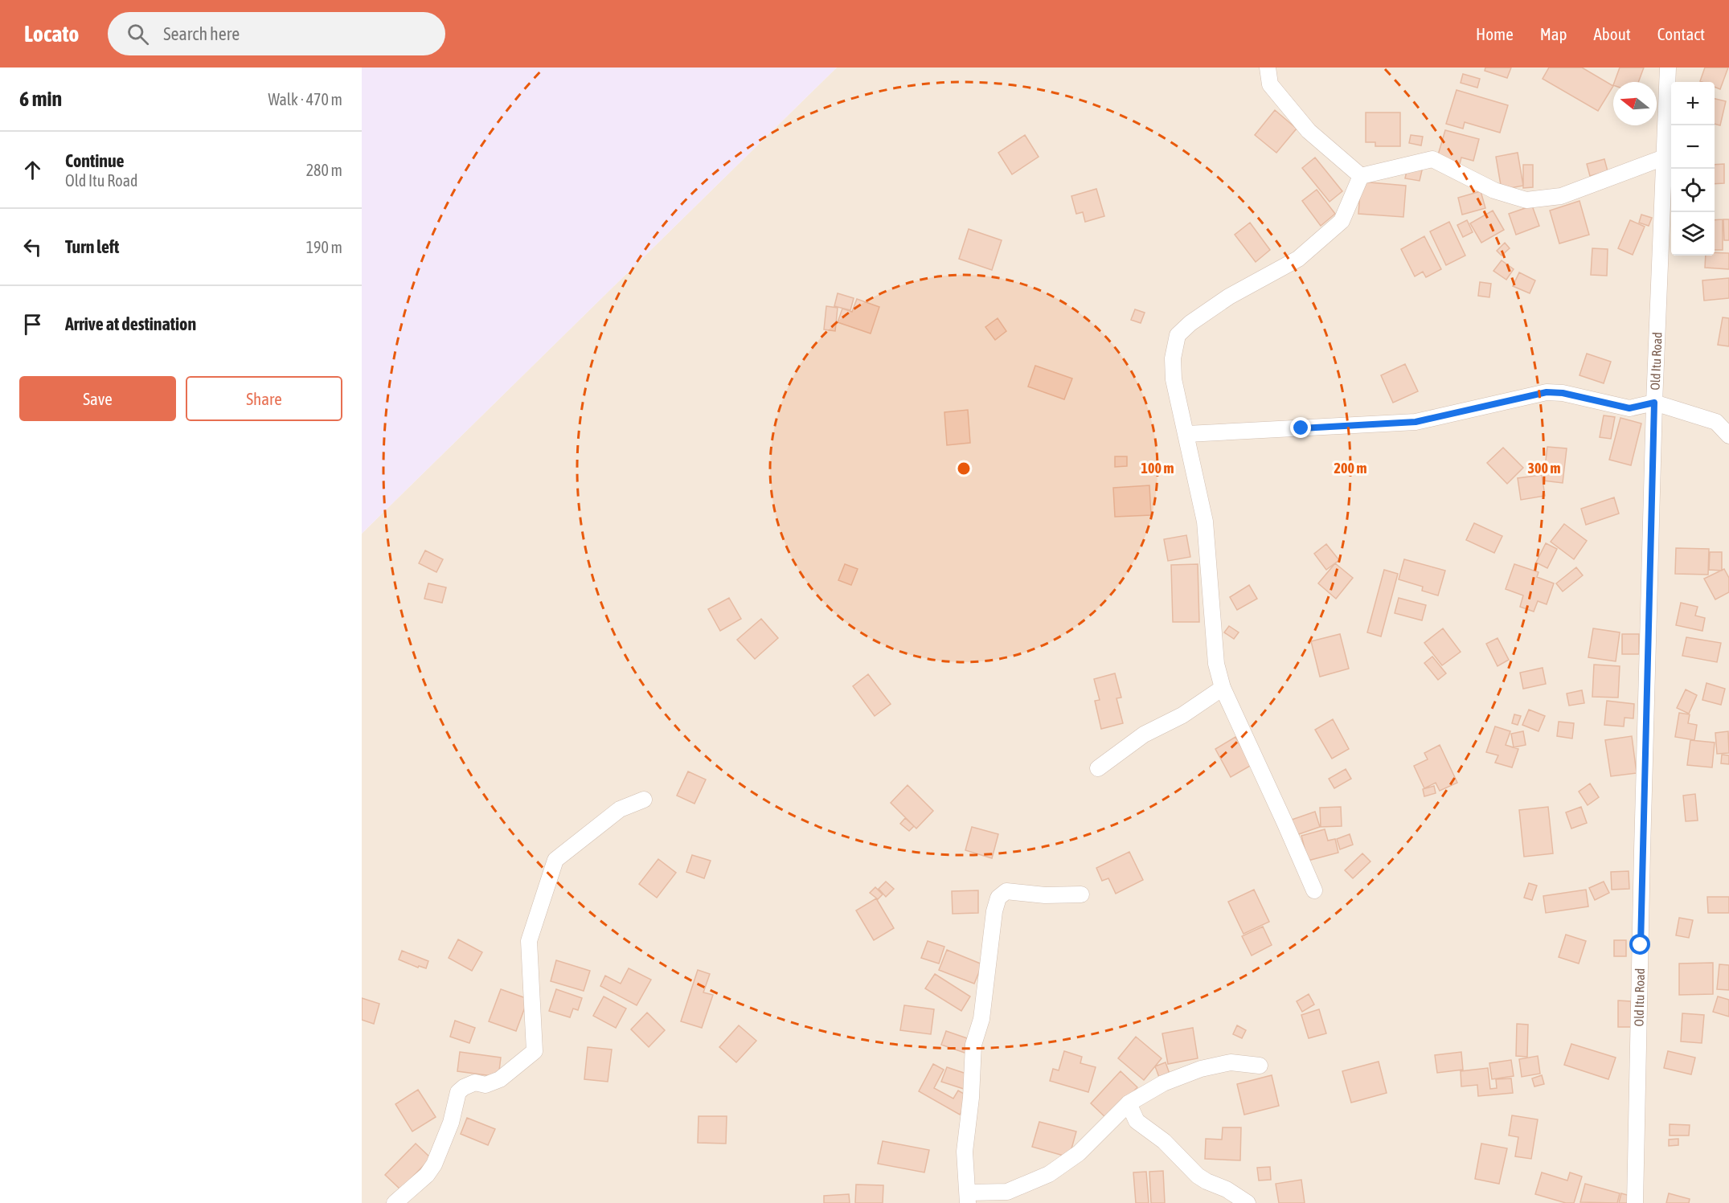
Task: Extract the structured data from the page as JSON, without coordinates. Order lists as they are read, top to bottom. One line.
{"streets":{"street":["Old Itu Road"]},"north":"left","page":{"header":"Locato","search":"Search here","nav":["Home","Map","About","Contact"],"heading":["6 min","Walk · 470 m"],"map_buttons":["+","−"],"list":[["Continue","Old Itu Road","280 m"],["Turn left","190 m"],"Arrive at destination"],"buttons":["Save","Share"]},"rings":["100 m","200 m","300 m"]}
